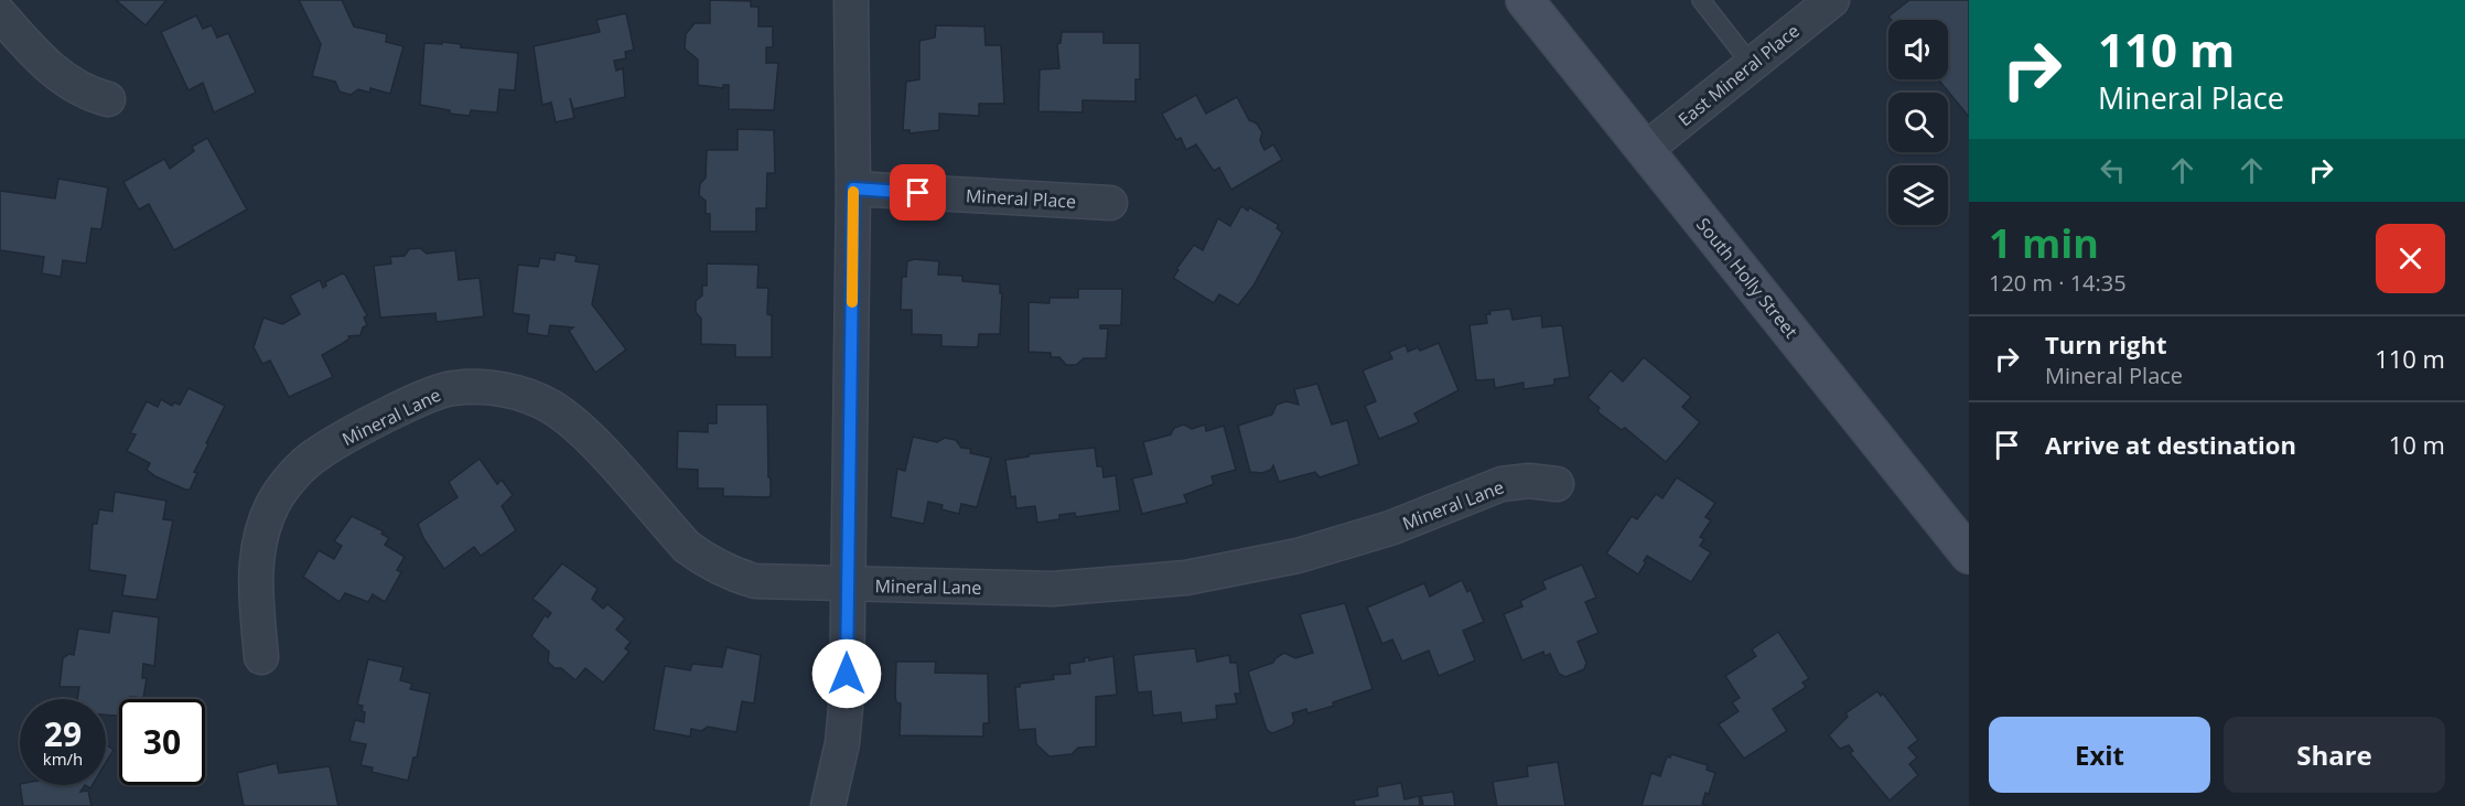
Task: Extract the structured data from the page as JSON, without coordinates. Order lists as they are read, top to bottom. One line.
{"streets":{"main road":["South Holly Street"],"street":["East Mineral Place","Mineral Place","Mineral Lane"]},"crossings":[["East Mineral Place","South Holly Street"]],"page":{"turn":["110 m","Mineral Place"],"heading":["1 min","120 m · 14:35"],"list":[{"name":"Turn right","note":"Mineral Place","value":"110 m"},{"name":"Arrive at destination","value":"10 m"}],"speed":"29 km/h","limit":"30","buttons":["Exit","Share"]}}
